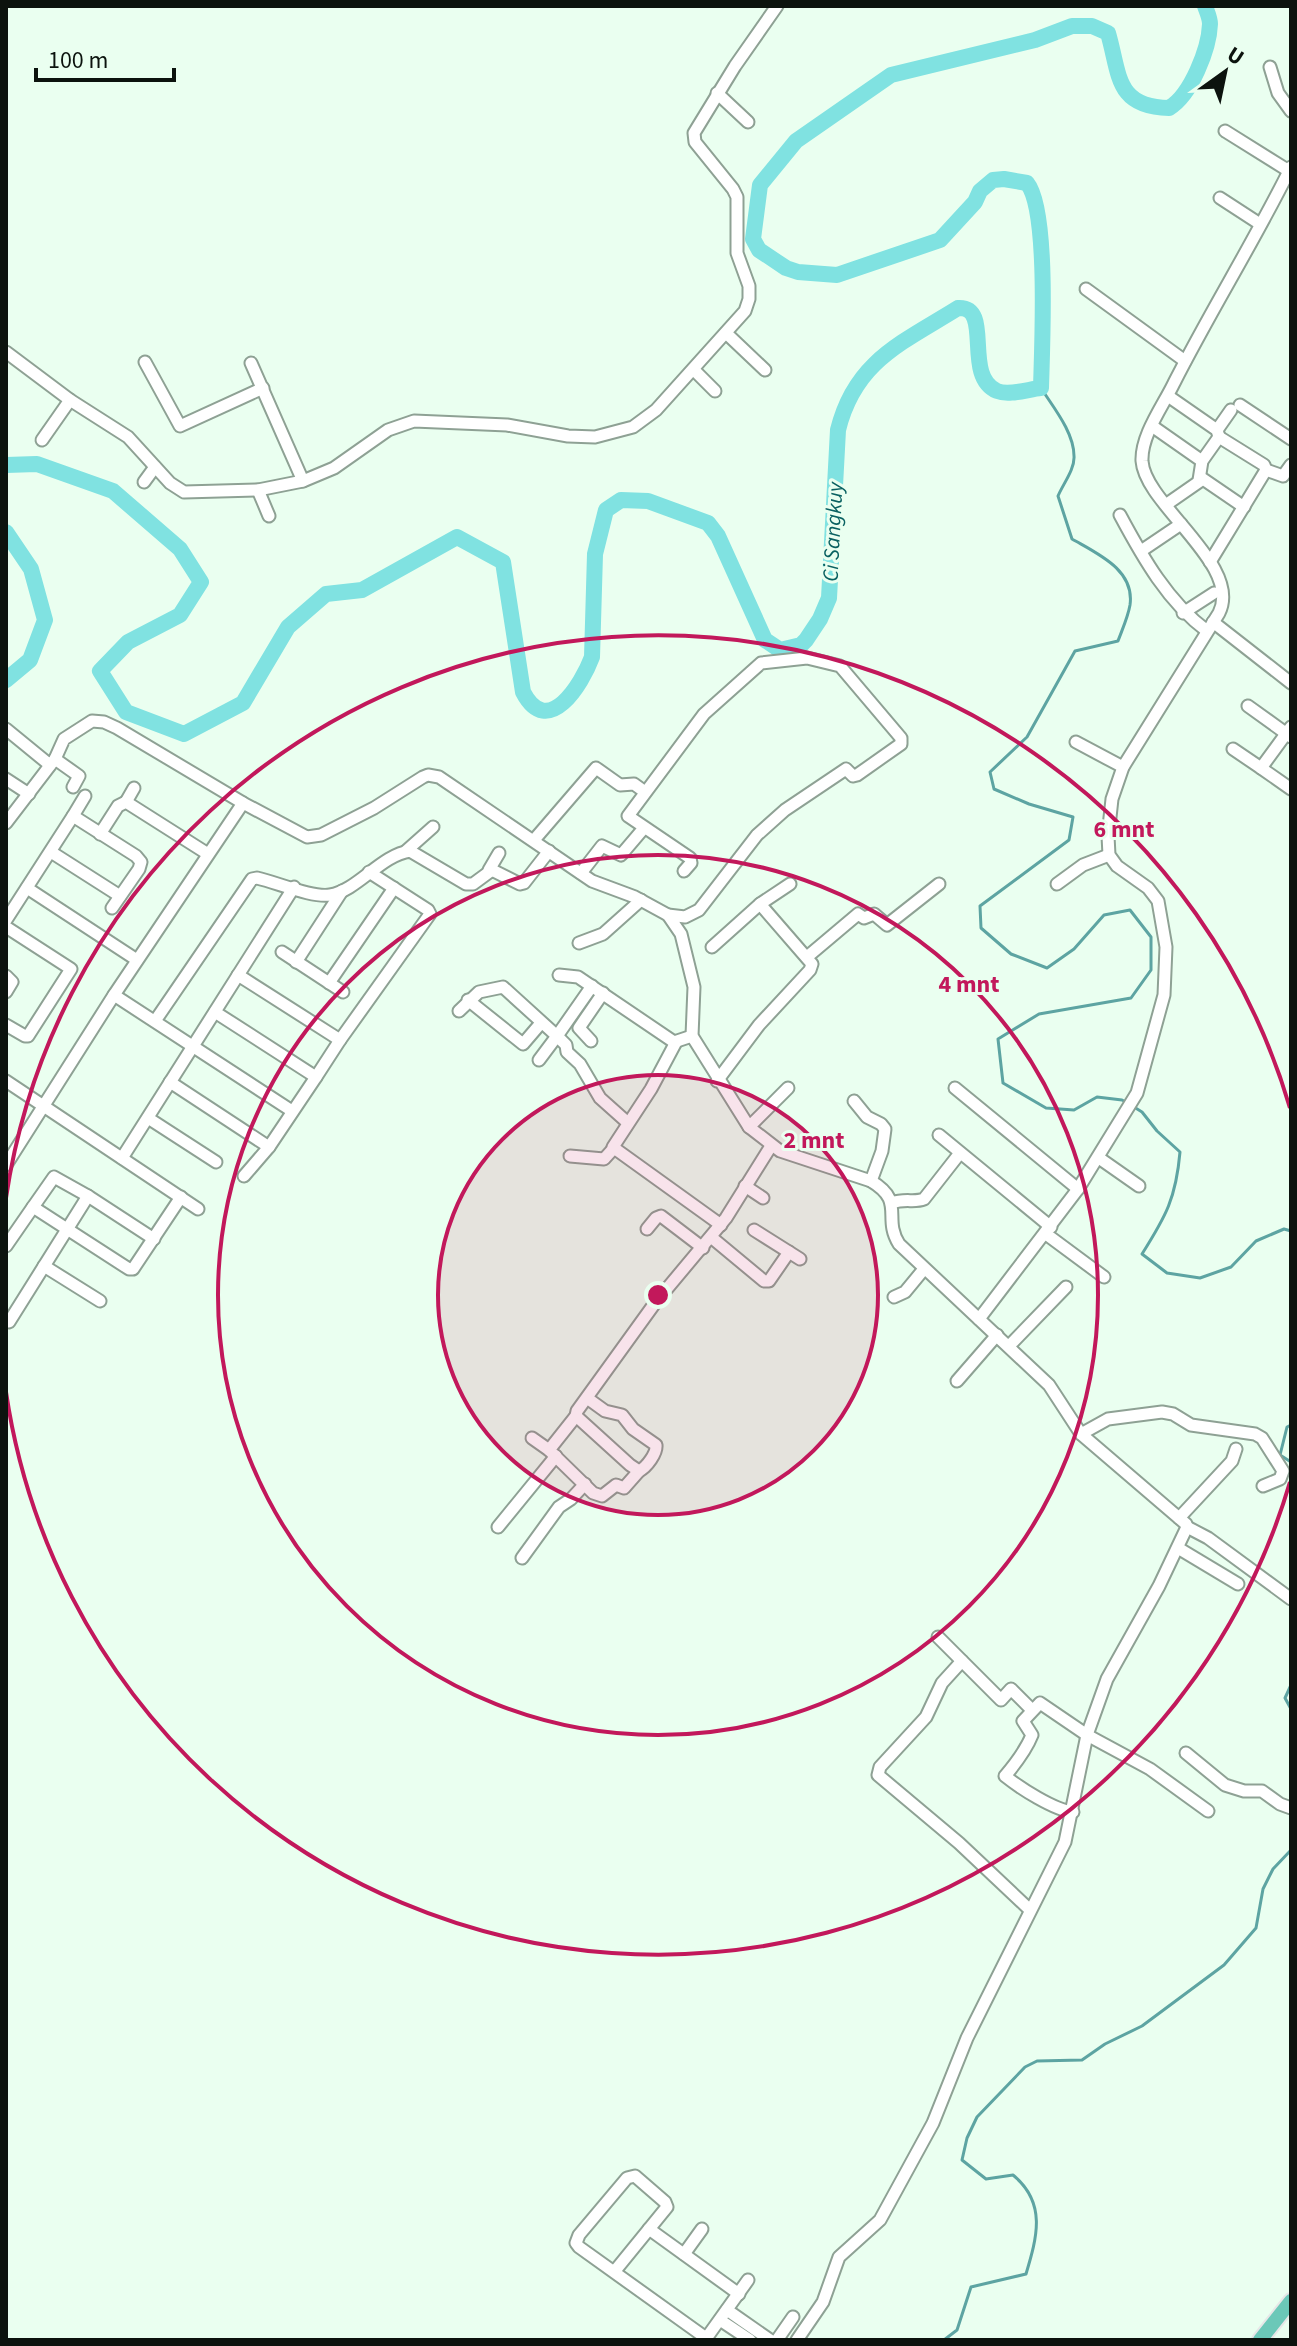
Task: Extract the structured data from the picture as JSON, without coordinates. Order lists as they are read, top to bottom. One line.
{"water":["Ci Sangkuy"],"scale_bar":"100 m","north":"top right","rings":["6 mnt","4 mnt","2 mnt"]}
